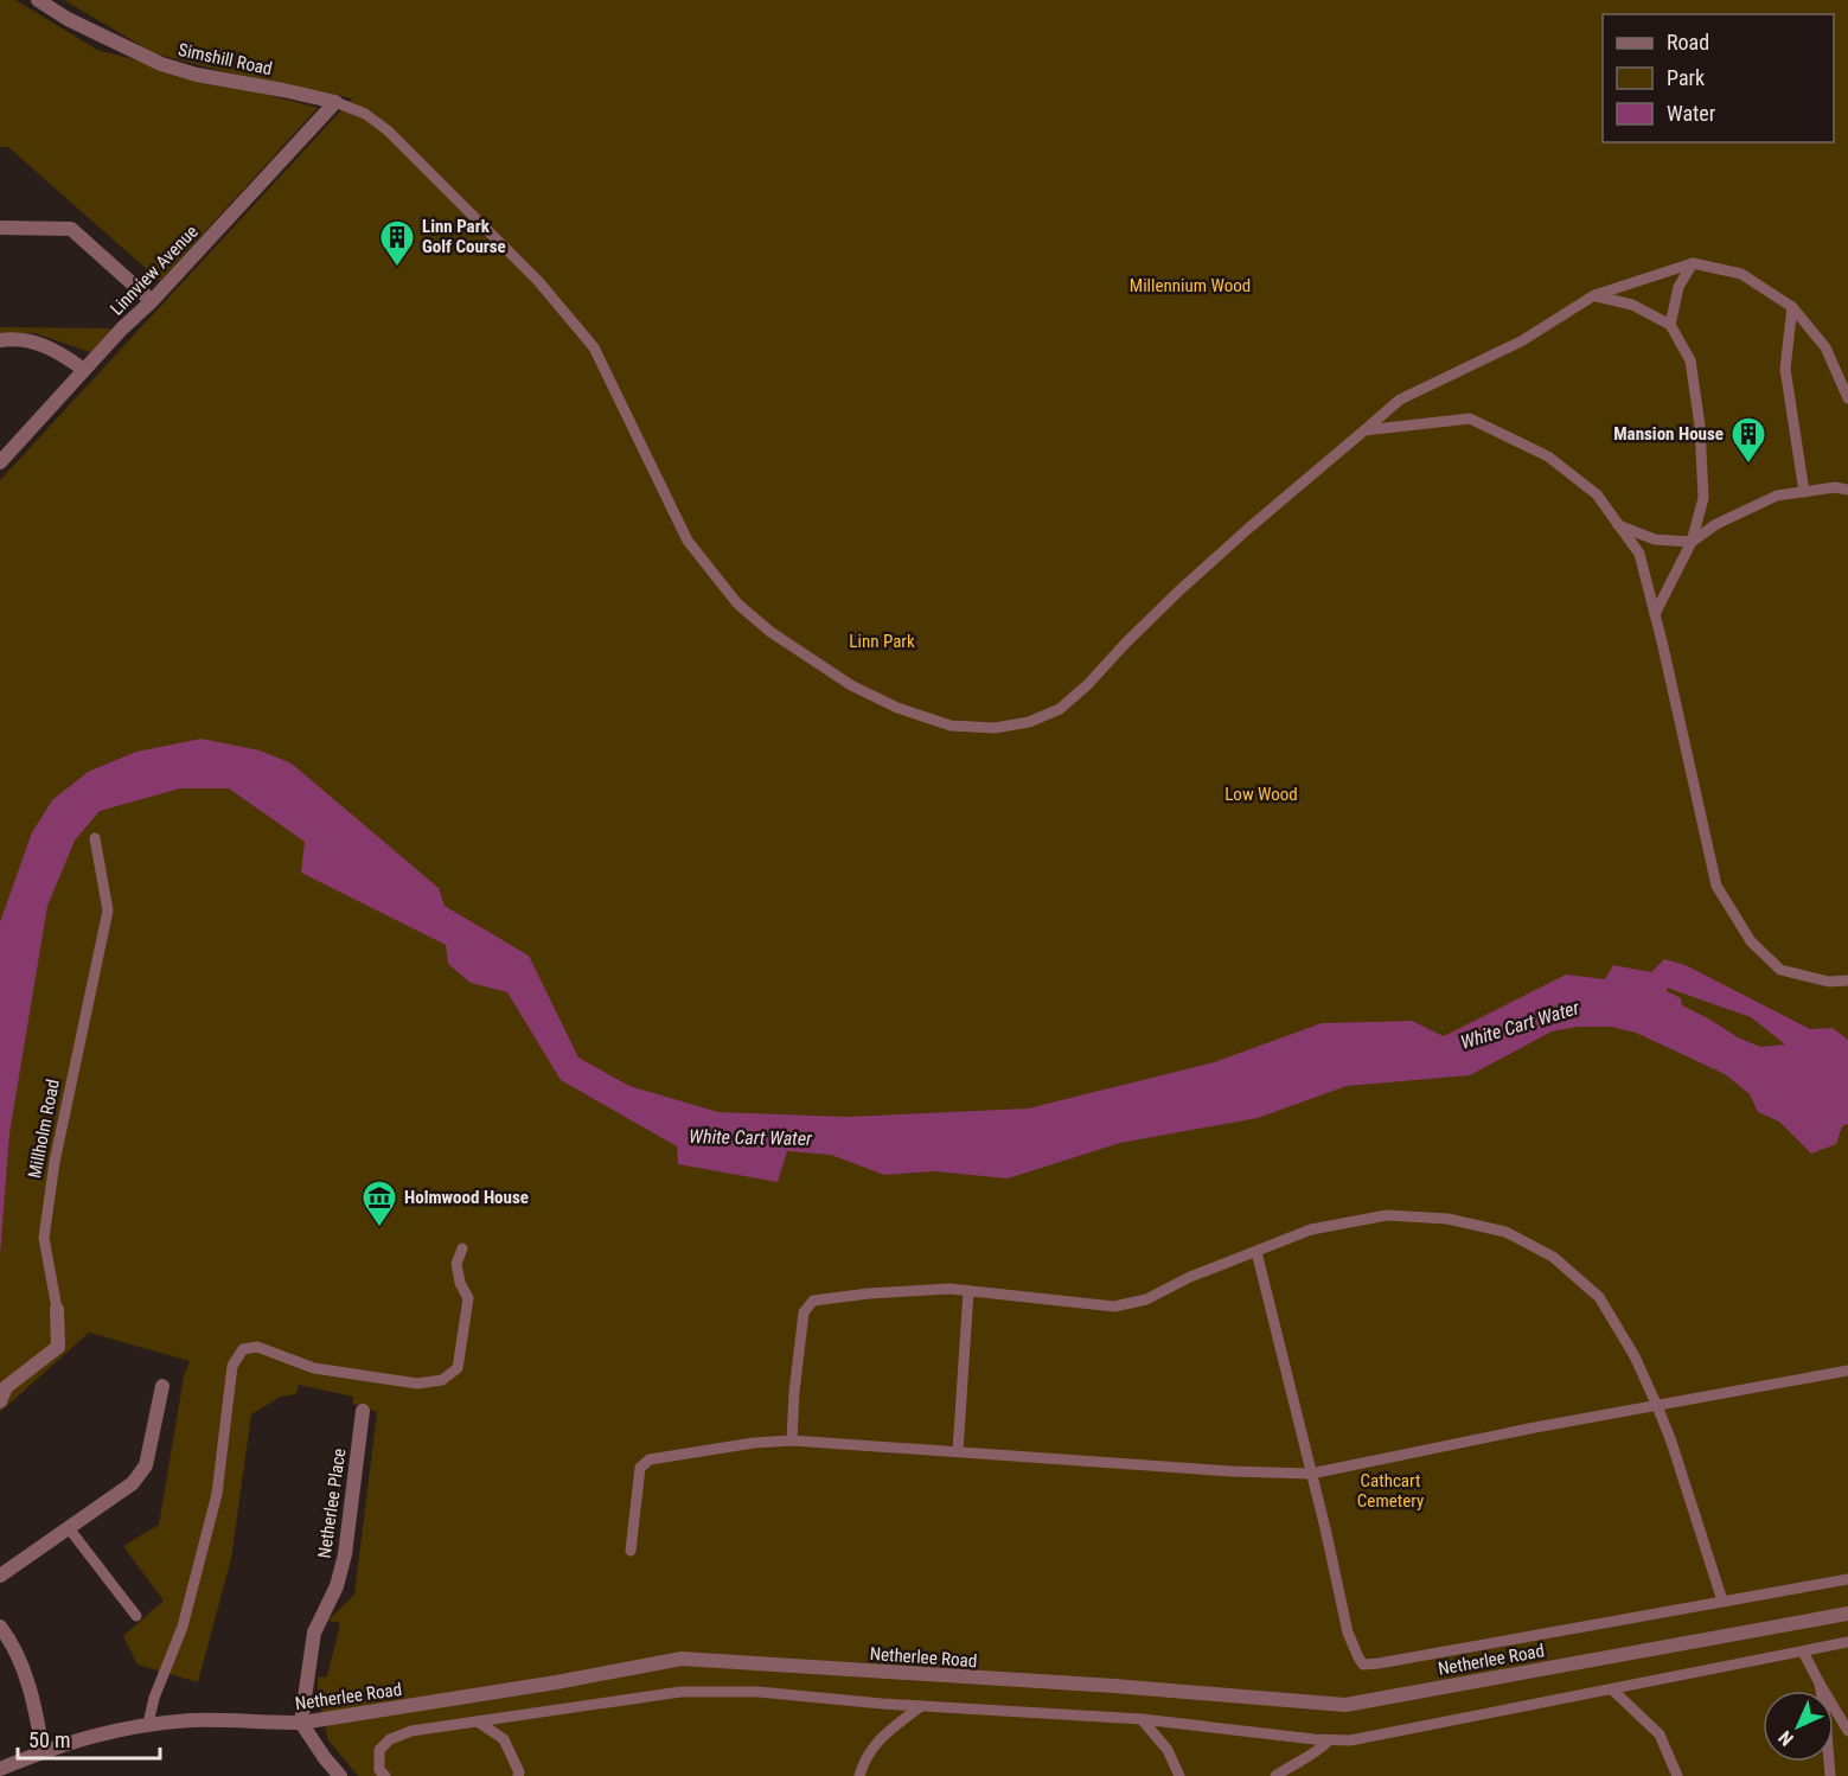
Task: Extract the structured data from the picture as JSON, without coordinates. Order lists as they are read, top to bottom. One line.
{"streets":{"street":["Simshill Road","Linnview Avenue","Millholm Road","Netherlee Place","Netherlee Road"]},"crossings":[["Simshill Road","Linnview Avenue"],["Netherlee Place","Netherlee Road"]],"water":["White Cart Water"],"parks":["Millennium Wood","Linn Park","Low Wood","Cathcart Cemetery"],"places":{"building":["Linn Park Golf Course","Mansion House"],"museum":["Holmwood House"]},"legend":["Road","Park","Water"],"scale_bar":"50 m","north":"bottom left"}
